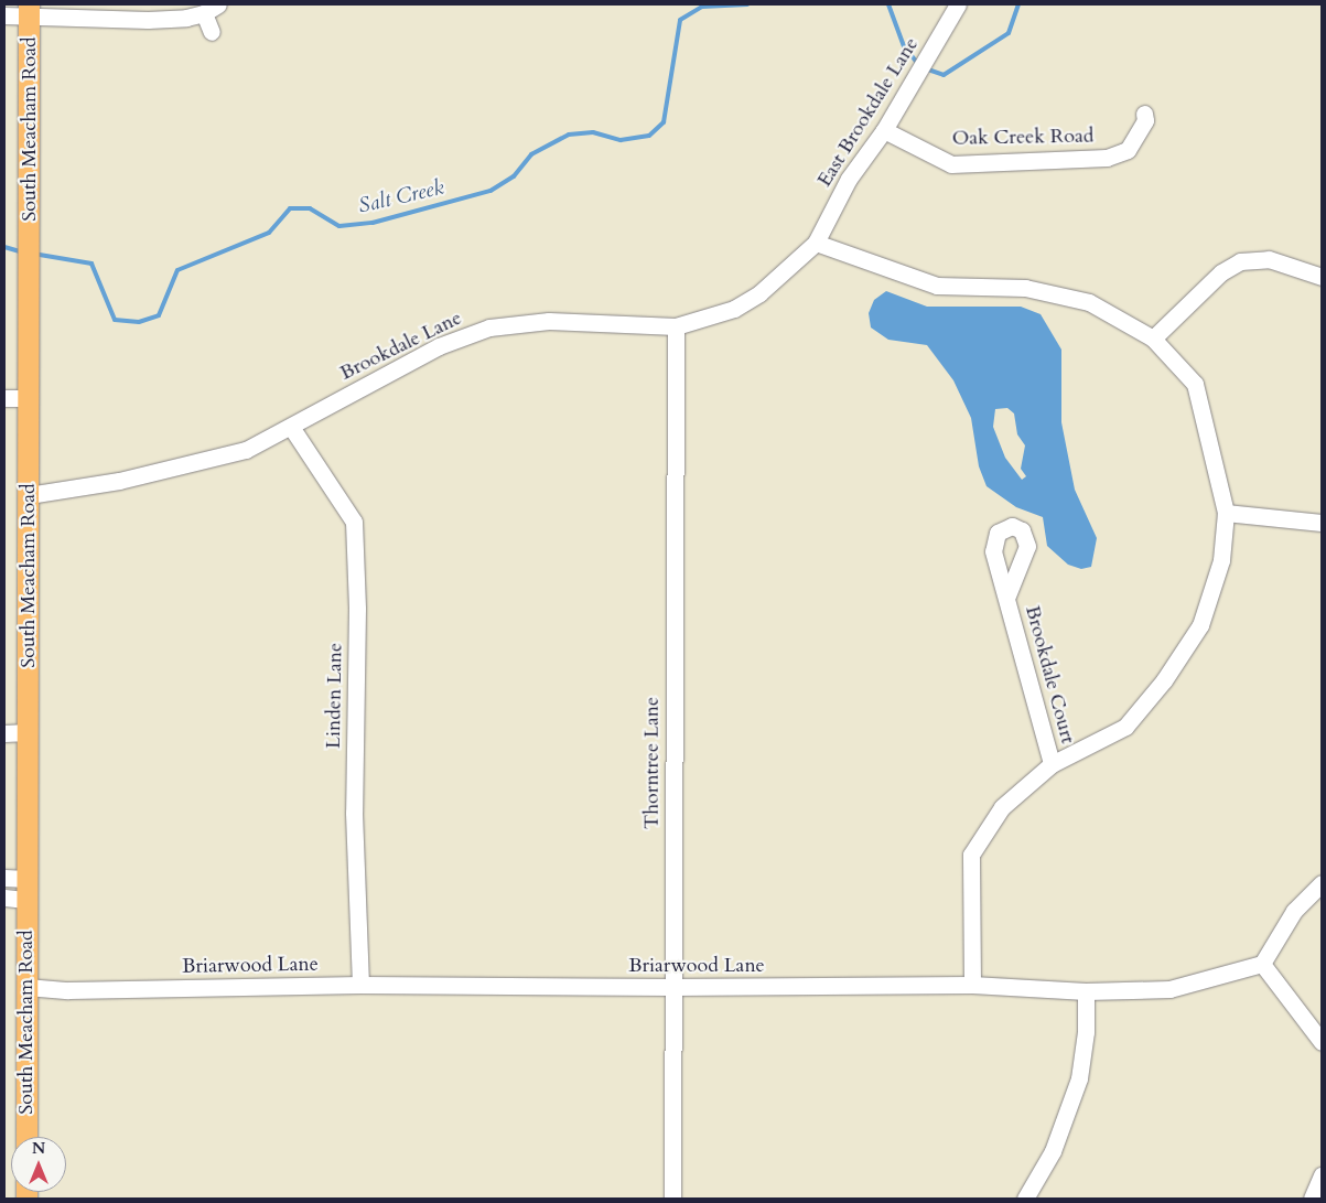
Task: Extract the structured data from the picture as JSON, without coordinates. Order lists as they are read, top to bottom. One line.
{"streets":{"main road":["South Meacham Road"],"street":["East Brookdale Lane","Oak Creek Road","Brookdale Lane","Brookdale Court","Linden Lane","Thorntree Lane","Briarwood Lane"]},"crossings":[["East Brookdale Lane","Oak Creek Road"],["East Brookdale Lane","Brookdale Lane"],["South Meacham Road","Brookdale Lane"],["South Meacham Road","Briarwood Lane"],["Brookdale Lane","Linden Lane"],["Brookdale Lane","Thorntree Lane"],["Linden Lane","Briarwood Lane"],["Thorntree Lane","Briarwood Lane"]],"water":["Salt Creek"],"north":"top"}
